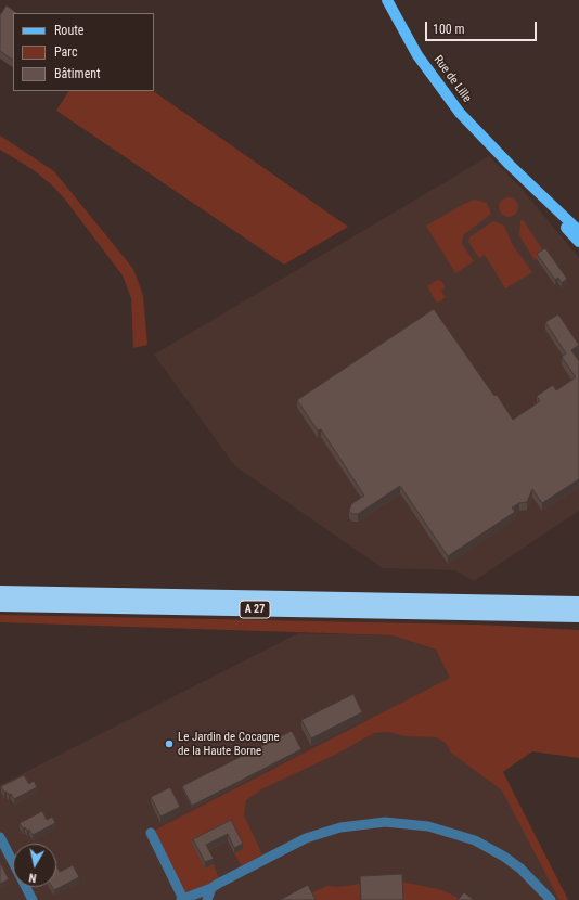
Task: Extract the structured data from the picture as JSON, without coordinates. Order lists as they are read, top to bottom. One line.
{"streets":{"highway":["A 27"],"main road":["Rue de Lille"]},"places":["Le Jardin de Cocagne de la Haute Borne"],"legend":["Route","Parc","Bâtiment"],"scale_bar":"100 m","north":"bottom"}
